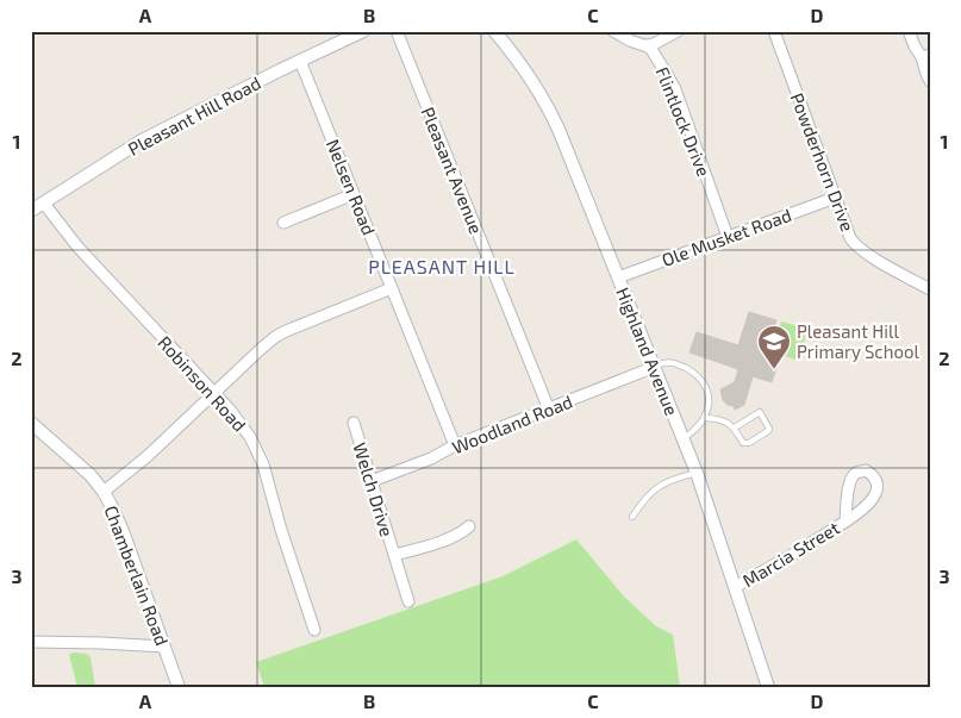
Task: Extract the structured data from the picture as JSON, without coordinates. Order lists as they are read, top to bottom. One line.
{"streets":{"street":["Pleasant Hill Road","Flintlock Drive","Powderhorn Drive","Pleasant Avenue","Nelsen Road","Ole Musket Road","Highland Avenue","Robinson Road","Woodland Road","Welch Drive","Marcia Street","Chamberlain Road"]},"crossings":[["Pleasant Hill Road","Nelsen Road"],["Pleasant Hill Road","Robinson Road"],["Flintlock Drive","Ole Musket Road"],["Powderhorn Drive","Ole Musket Road"],["Pleasant Avenue","Woodland Road"],["Nelsen Road","Woodland Road"],["Ole Musket Road","Highland Avenue"],["Highland Avenue","Woodland Road"],["Highland Avenue","Marcia Street"],["Woodland Road","Welch Drive"]],"districts":["PLEASANT HILL"],"places":{"school or university":["Pleasant Hill Primary School"]},"grid":{"columns":["A","B","C","D"],"rows":["1","2","3"]}}
